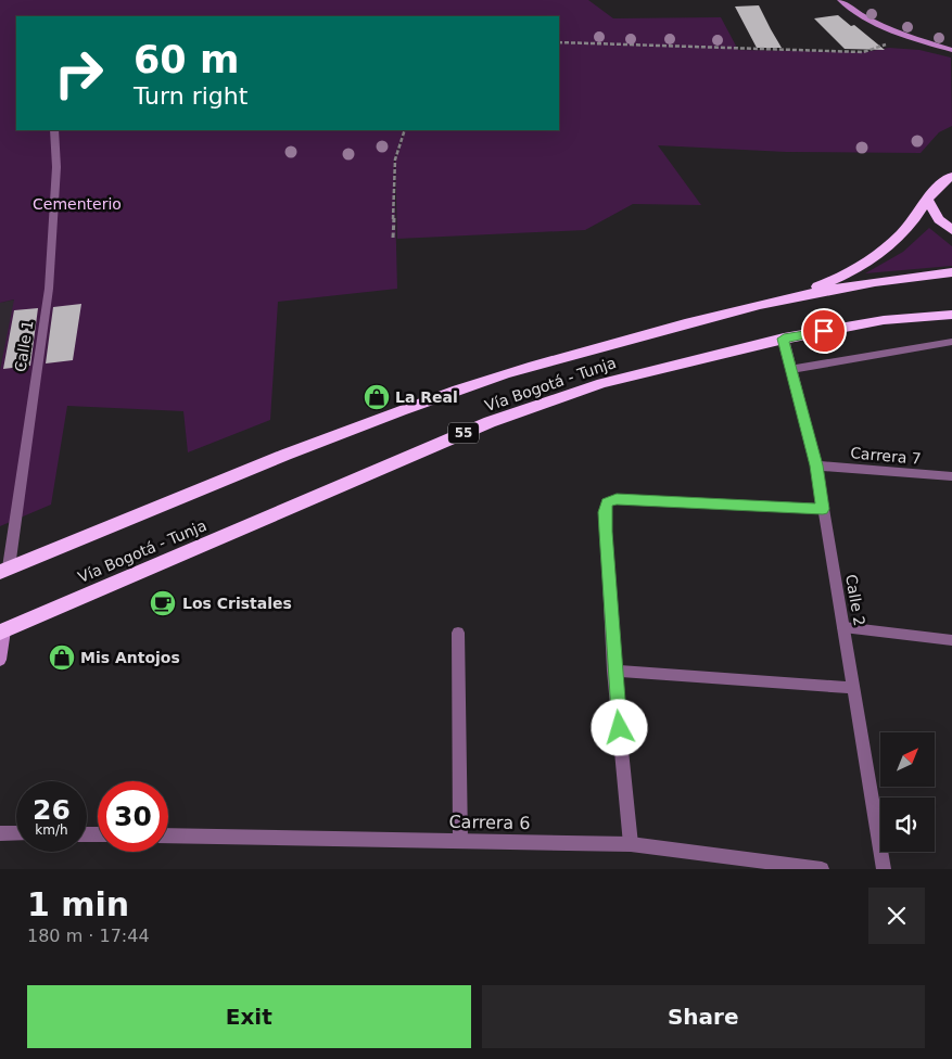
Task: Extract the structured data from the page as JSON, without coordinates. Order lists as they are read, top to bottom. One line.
{"streets":{"highway":["Vía Bogotá - Tunja","55"],"street":["Calle 1","Carrera 7","Calle 2","Carrera 6"]},"crossings":[["Calle 1","Vía Bogotá - Tunja"],["Vía Bogotá - Tunja","Calle 2"],["Carrera 7","Calle 2"]],"parks":["Cementerio"],"places":{"shop":["La Real","Mis Antojos"],"cafe":["Los Cristales"]},"north":"top right","page":{"turn":["60 m","Turn right"],"speed":"26 km/h","limit":"30","heading":["1 min","180 m · 17:44"],"buttons":["Exit","Share"]}}
